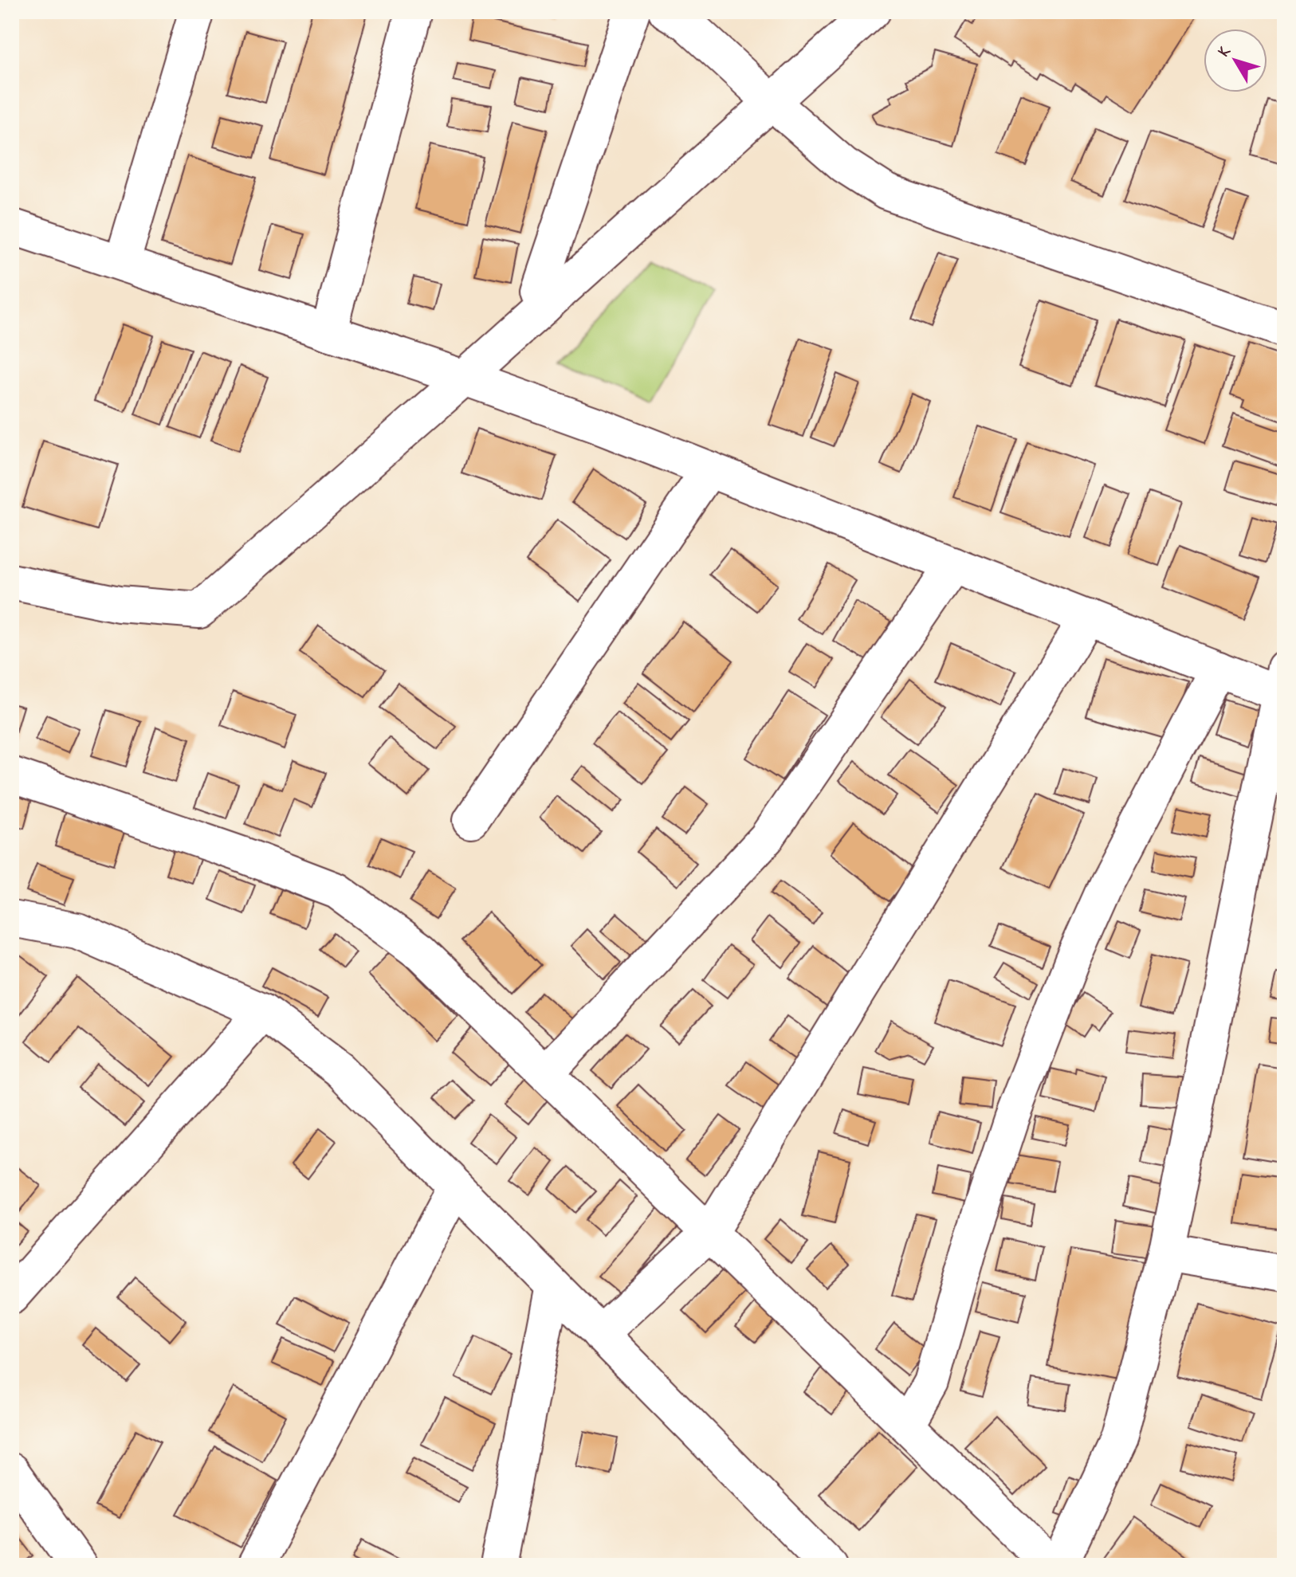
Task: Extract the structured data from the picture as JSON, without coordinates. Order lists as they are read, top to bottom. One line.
{"north":"top left"}
